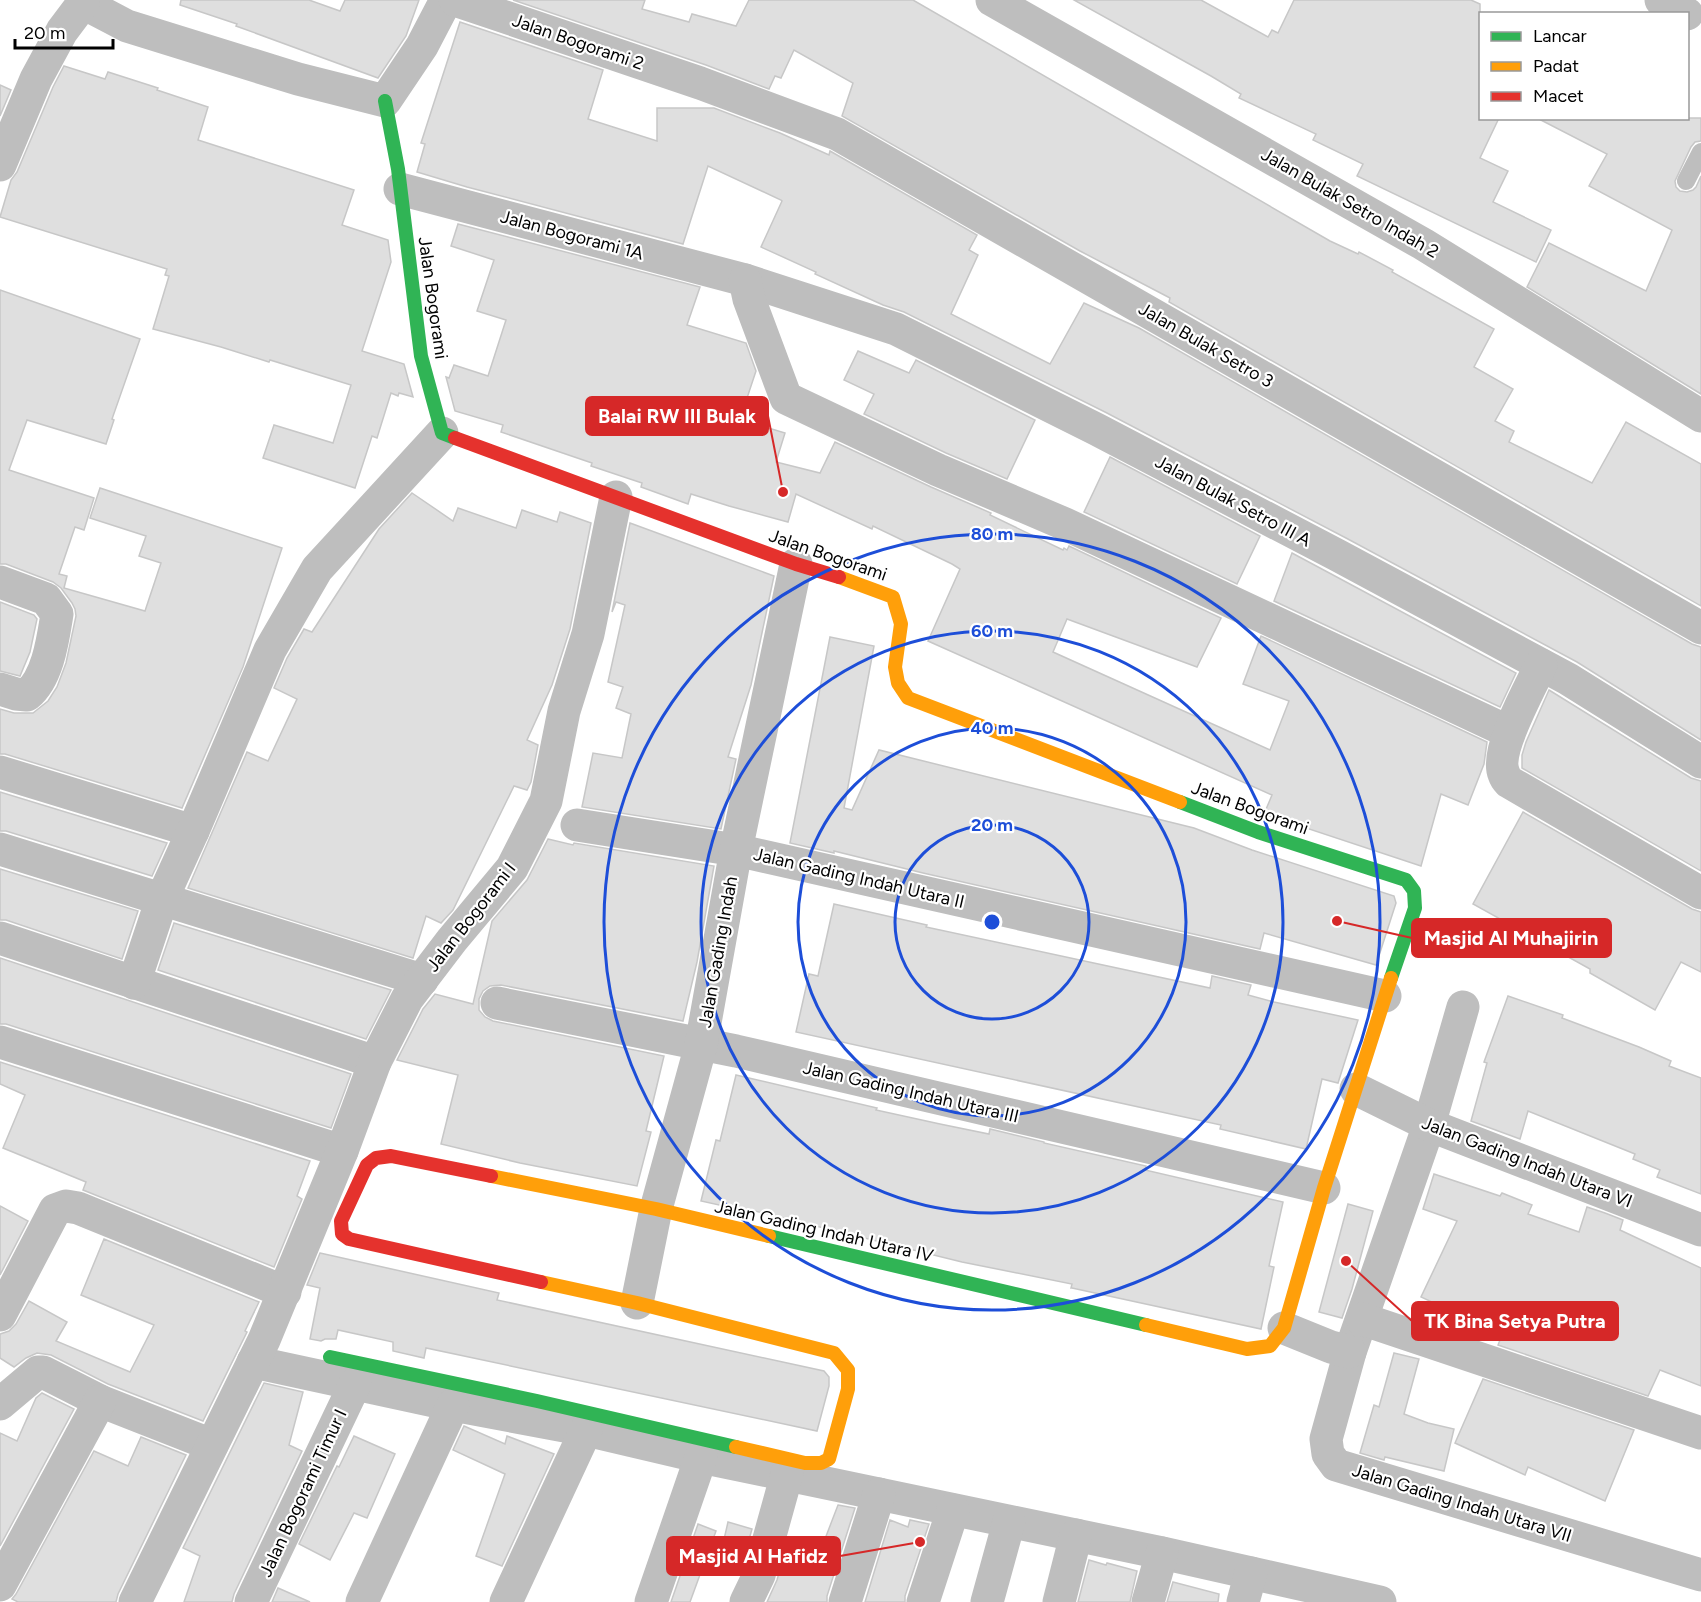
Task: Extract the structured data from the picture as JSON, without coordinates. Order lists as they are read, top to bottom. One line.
{"streets":{"street":["Jalan Bogorami 2","Jalan Bulak Setro Indah 2","Jalan Bogorami 1A","Jalan Bogorami","Jalan Bulak Setro 3","Jalan Bulak Setro III A","Jalan Gading Indah Utara II","Jalan Bogorami I","Jalan Gading Indah","Jalan Gading Indah Utara III","Jalan Gading Indah Utara VI","Jalan Gading Indah Utara IV","Jalan Bogorami Timur I","Jalan Gading Indah Utara VII"]},"crossings":[["Jalan Bogorami 2","Jalan Bulak Setro 3"],["Jalan Bogorami 1A","Jalan Bogorami"],["Jalan Bogorami 1A","Jalan Bulak Setro III A"],["Jalan Bogorami","Jalan Gading Indah Utara II"],["Jalan Bogorami","Jalan Bogorami I"],["Jalan Bogorami","Jalan Gading Indah"],["Jalan Gading Indah Utara II","Jalan Gading Indah"],["Jalan Gading Indah","Jalan Gading Indah Utara III"],["Jalan Gading Indah","Jalan Gading Indah Utara IV"],["Jalan Gading Indah Utara VI","Jalan Gading Indah Utara VII"],["Jalan Gading Indah Utara IV","Jalan Gading Indah Utara VII"]],"places":["Balai RW III Bulak","Masjid Al Muhajirin","TK Bina Setya Putra","Masjid Al Hafidz"],"legend":["Lancar","Padat","Macet"],"scale_bar":"20 m","rings":["80 m","60 m","40 m","20 m"]}
